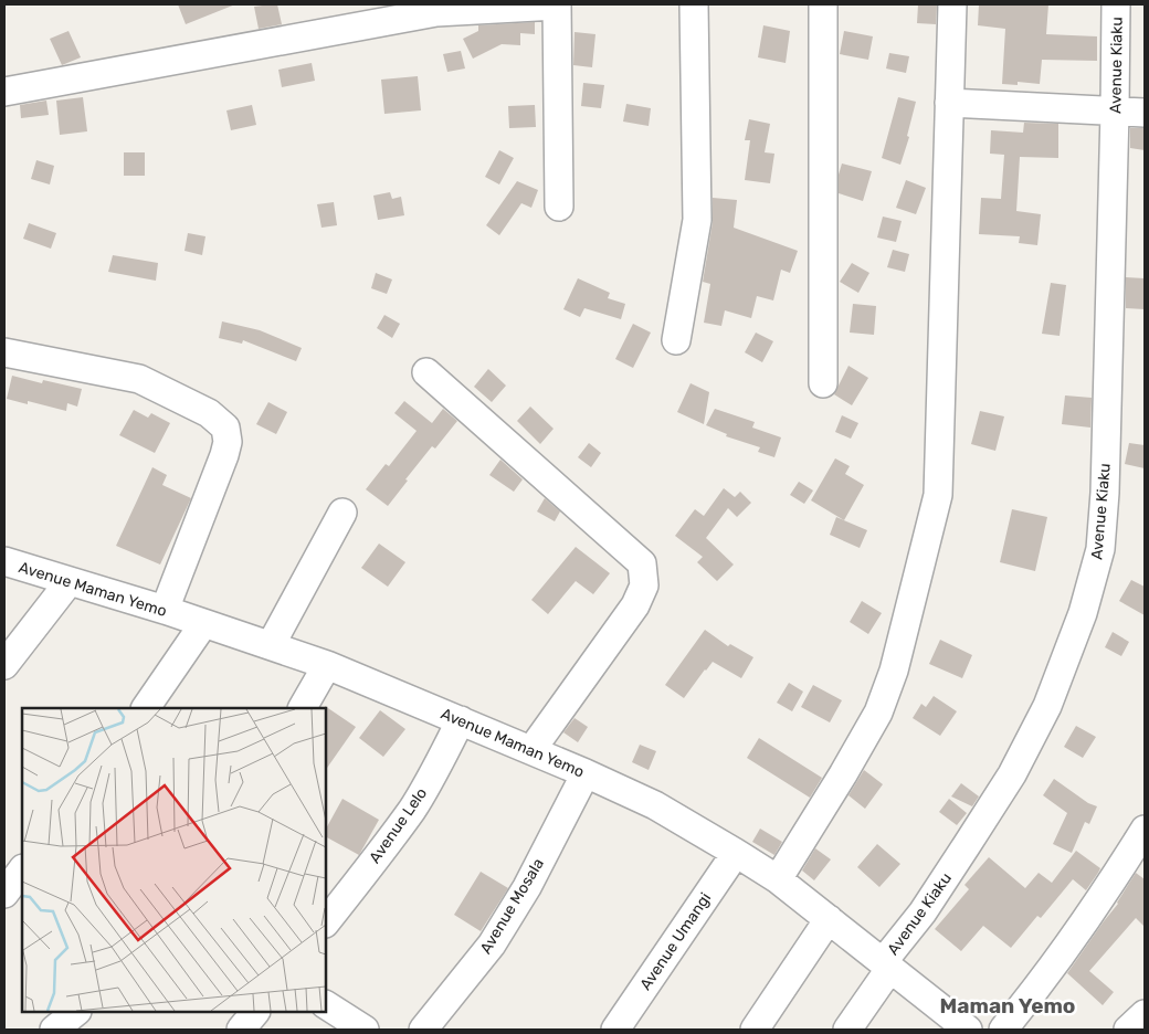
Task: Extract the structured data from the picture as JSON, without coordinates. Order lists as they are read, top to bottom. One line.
{"streets":{"street":["Avenue Kiaku","Avenue Maman Yemo","Avenue Lelo","Avenue Mosala","Avenue Umangi"]},"crossings":[["Avenue Kiaku","Avenue Maman Yemo"],["Avenue Maman Yemo","Avenue Lelo"],["Avenue Maman Yemo","Avenue Mosala"],["Avenue Maman Yemo","Avenue Umangi"]],"districts":["Maman Yemo"]}
